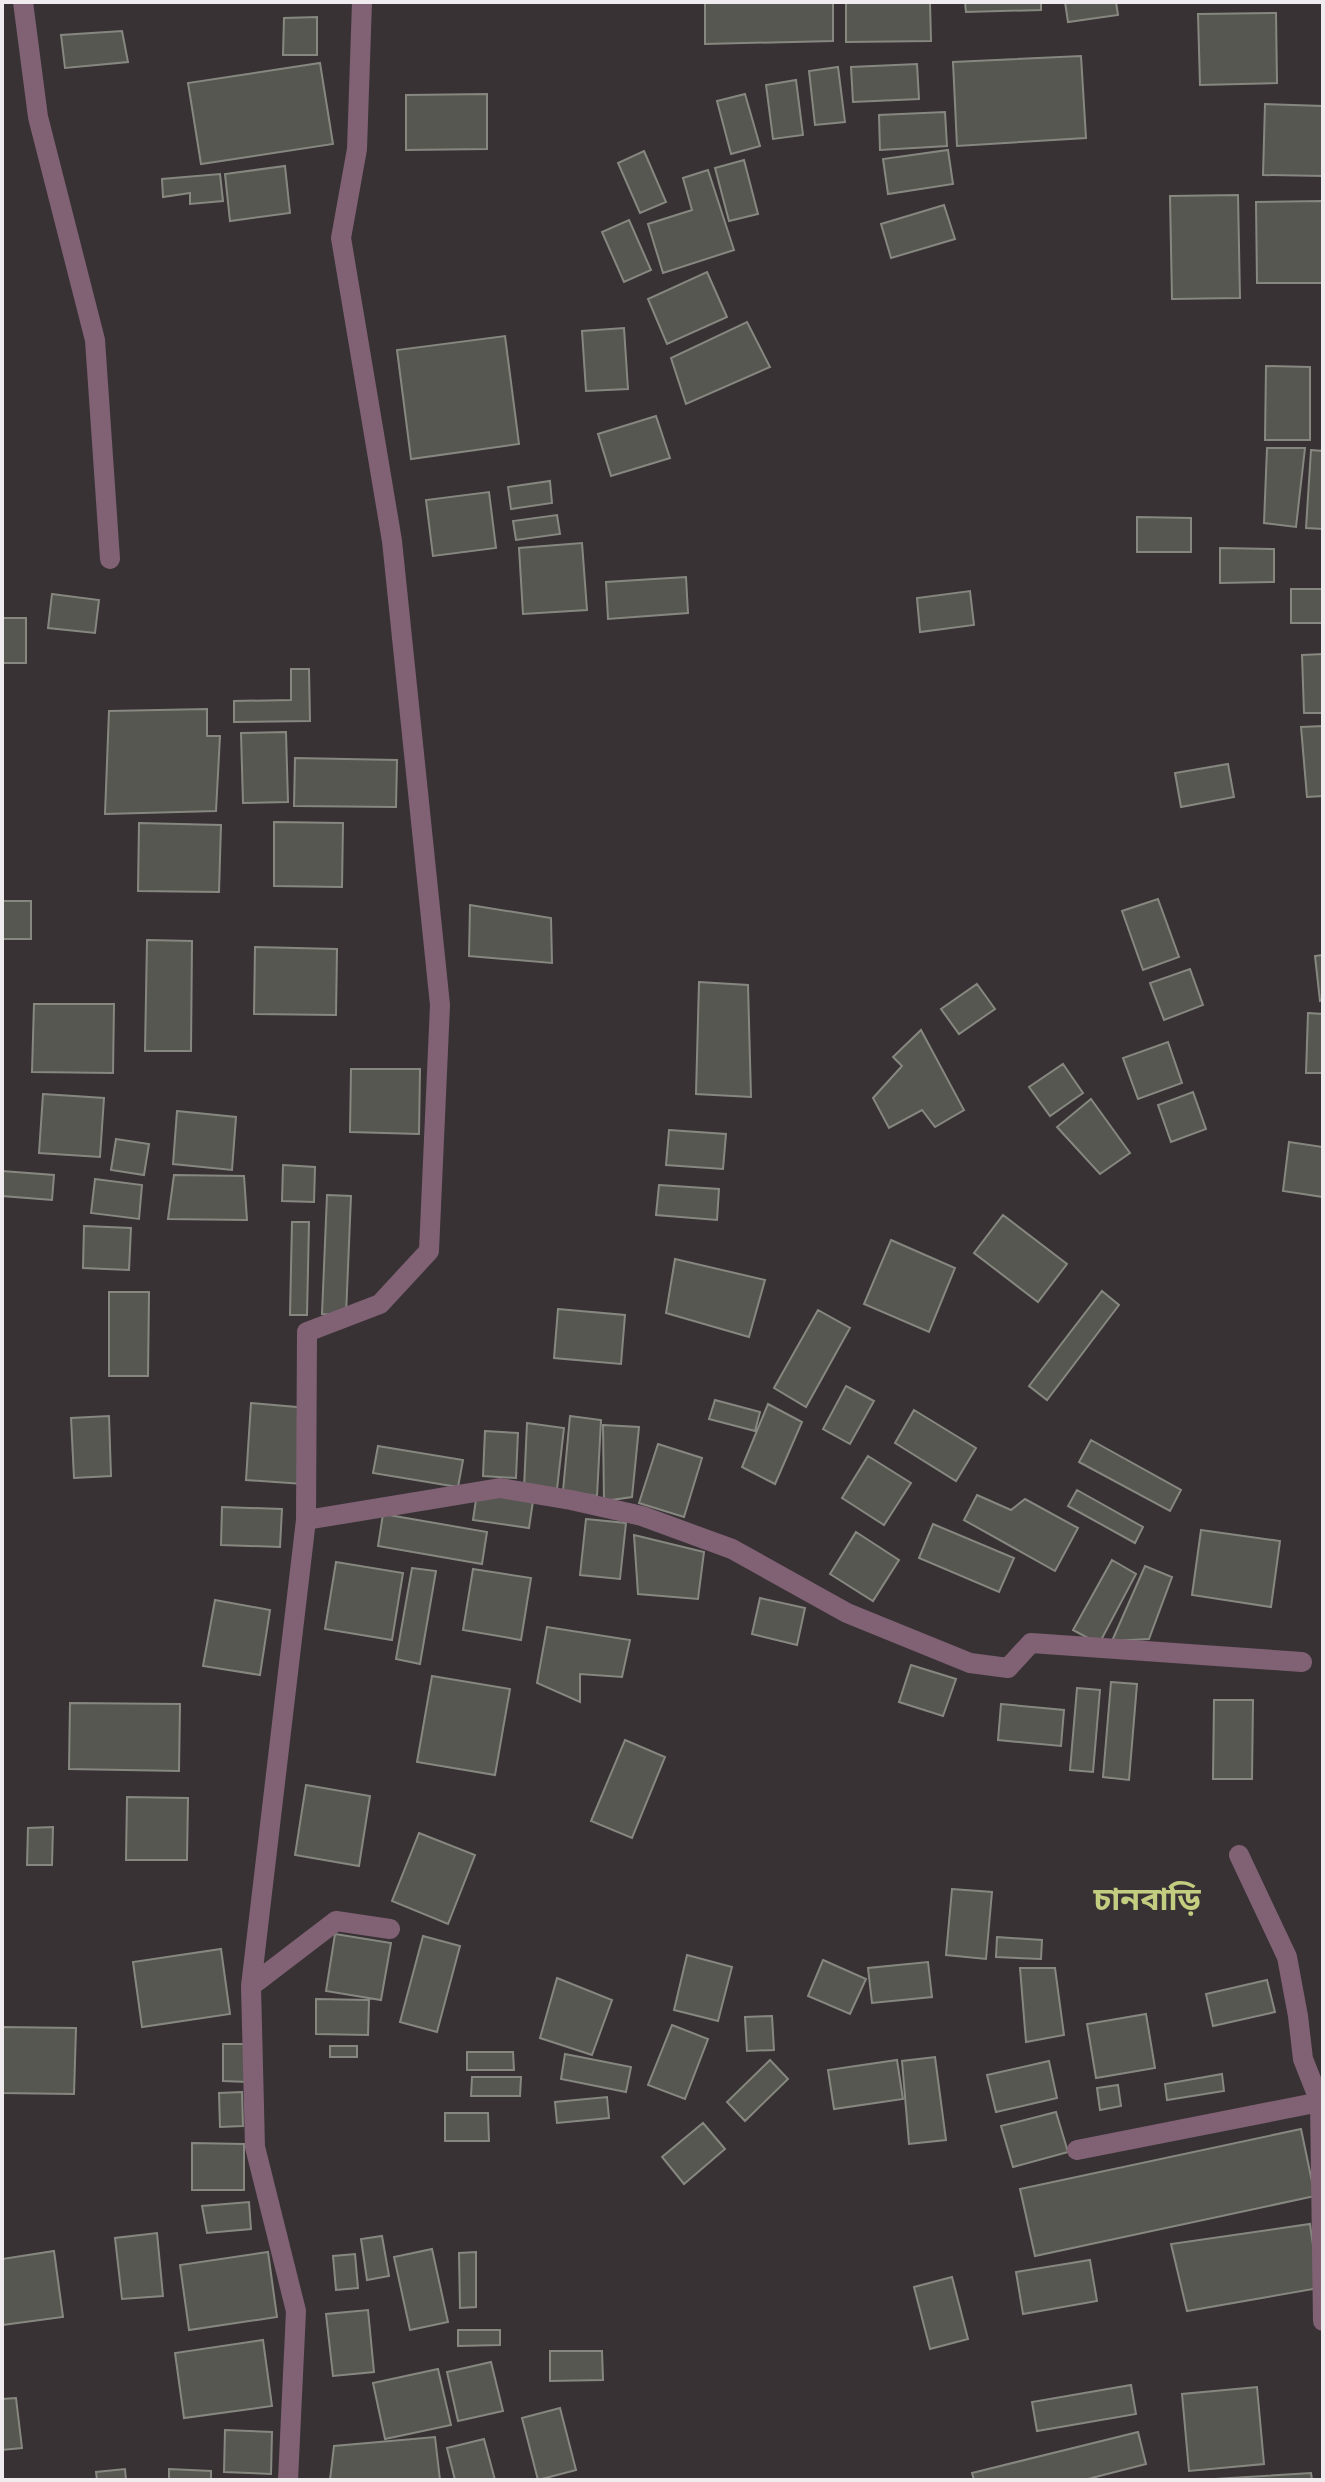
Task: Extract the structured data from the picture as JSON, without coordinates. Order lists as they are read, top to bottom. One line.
{"districts":["চানবাড়ি"]}
